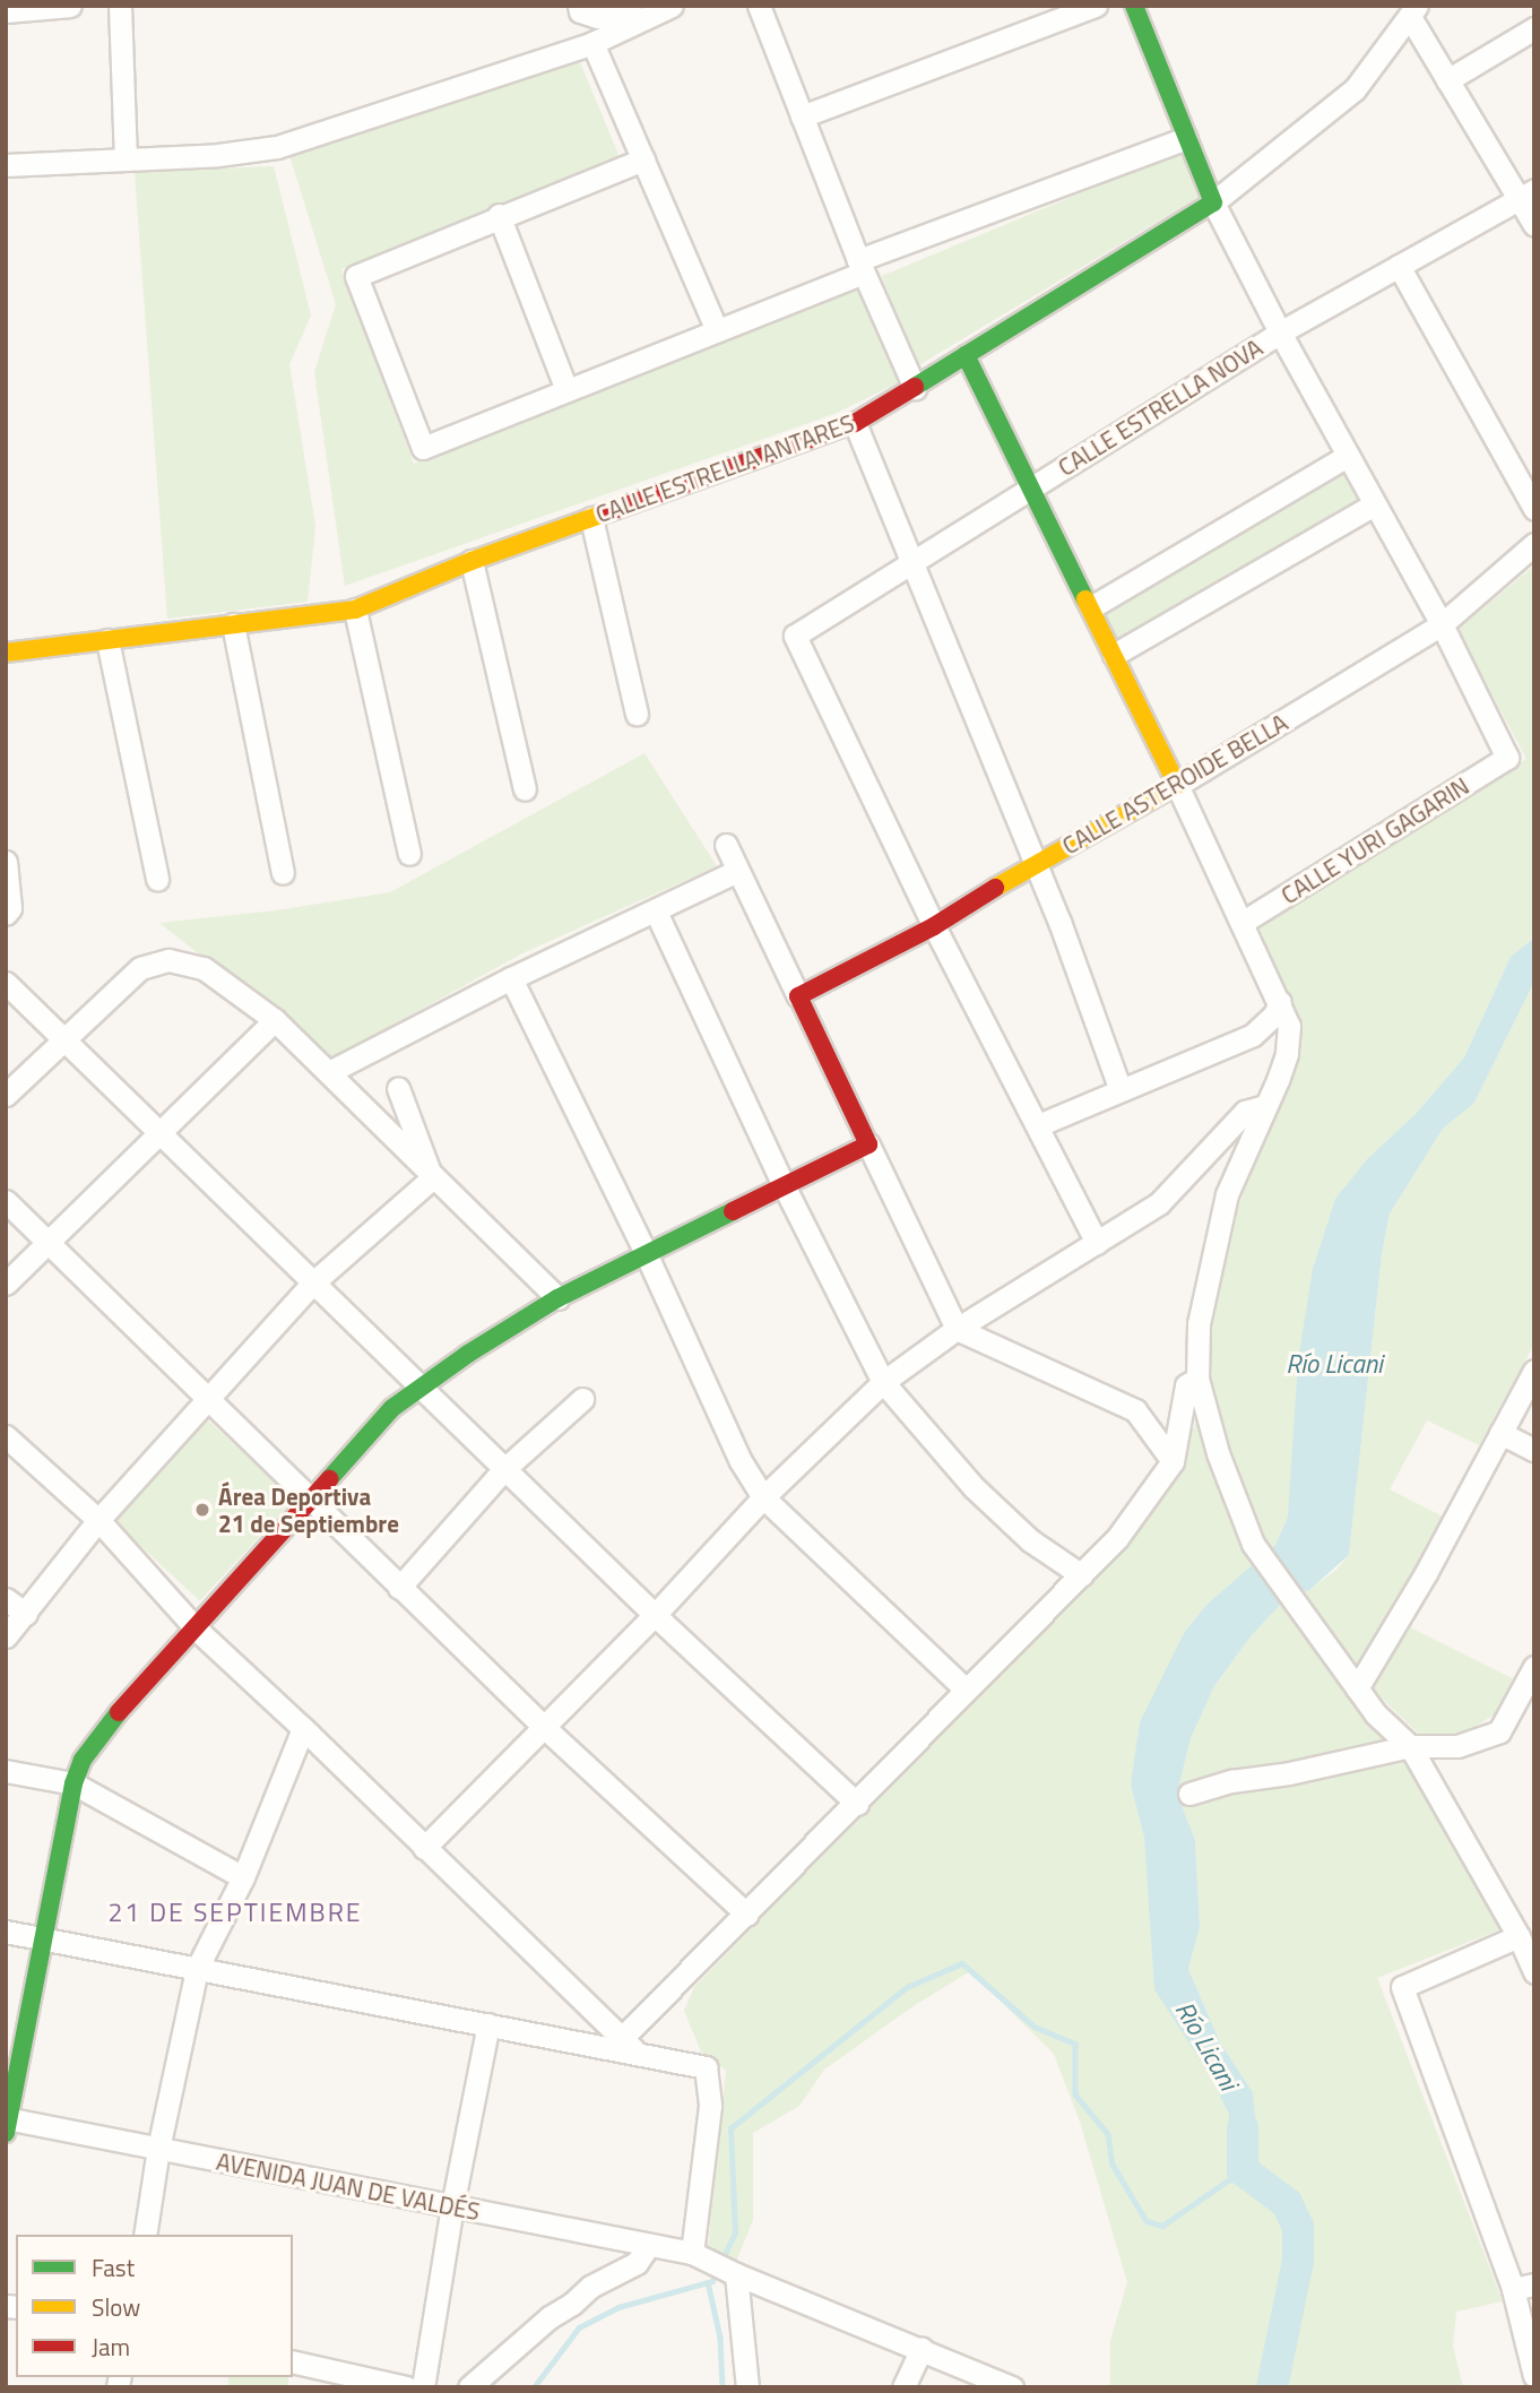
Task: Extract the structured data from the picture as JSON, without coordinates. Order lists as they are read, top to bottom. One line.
{"streets":{"street":["CALLE ESTRELLA NOVA","CALLE ESTRELLA ANTARES","CALLE ASTEROIDE BELLA","CALLE YURI GAGARIN","AVENIDA JUAN DE VALDÉS"]},"crossings":[["CALLE ESTRELLA NOVA","CALLE ASTEROIDE BELLA"],["CALLE ASTEROIDE BELLA","CALLE YURI GAGARIN"]],"districts":["21 DE SEPTIEMBRE"],"water":["Río Licani"],"places":["Área Deportiva 21 de Septiembre"],"legend":["Fast","Slow","Jam"]}
